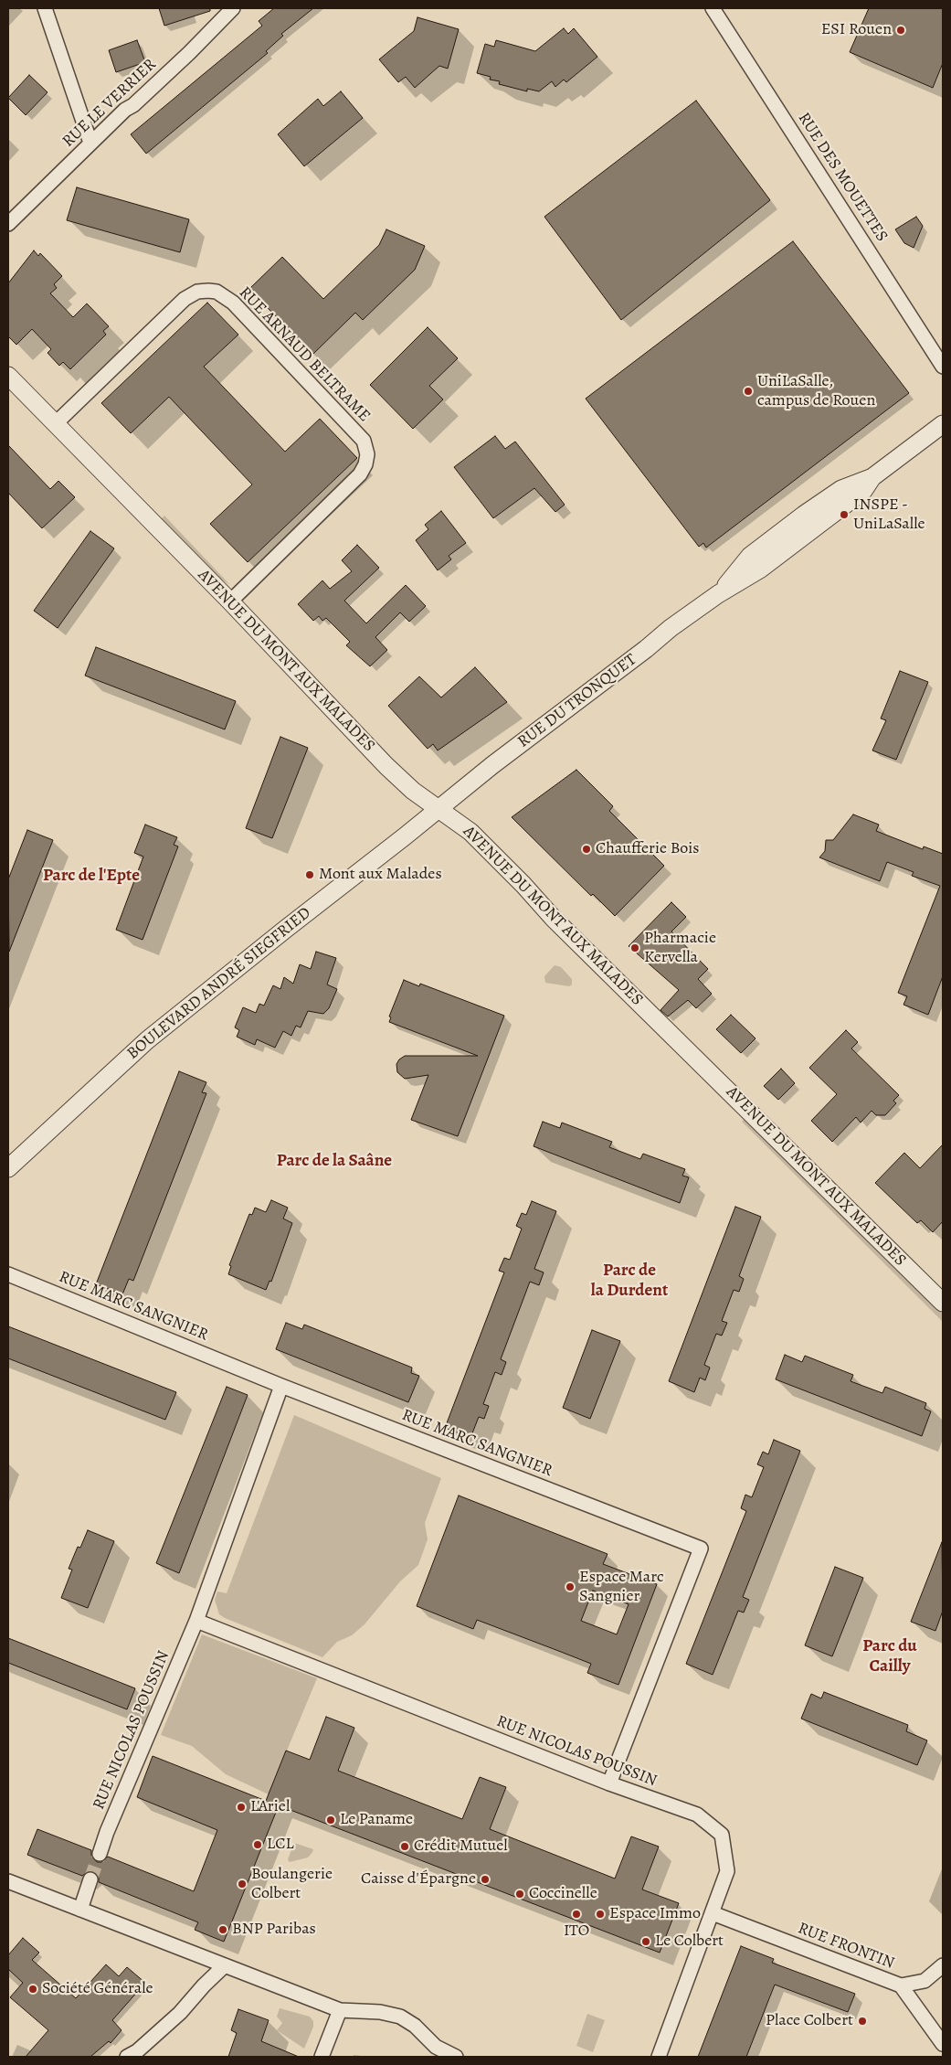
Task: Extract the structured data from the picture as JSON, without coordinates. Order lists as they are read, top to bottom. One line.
{"streets":{"street":["RUE LE VERRIER","RUE DES MOUETTES","RUE ARNAUD BELTRAME","AVENUE DU MONT AUX MALADES","RUE DU TRONQUET","BOULEVARD ANDRÉ SIEGFRIED","RUE MARC SANGNIER","RUE NICOLAS POUSSIN","RUE FRONTIN"]},"crossings":[["RUE ARNAUD BELTRAME","AVENUE DU MONT AUX MALADES"],["AVENUE DU MONT AUX MALADES","RUE DU TRONQUET"],["AVENUE DU MONT AUX MALADES","BOULEVARD ANDRÉ SIEGFRIED"],["RUE DU TRONQUET","BOULEVARD ANDRÉ SIEGFRIED"],["RUE MARC SANGNIER","RUE NICOLAS POUSSIN"],["RUE NICOLAS POUSSIN","RUE FRONTIN"]],"districts":["Parc de l'Epte","Parc de la Saâne","Parc de la Durdent","Parc du Cailly"],"places":["ESI Rouen","UniLaSalle, campus de Rouen","INSPE - UniLaSalle","Chaufferie Bois","Mont aux Malades","Pharmacie Kervella","Espace Marc Sangnier","L'Ariel","Le Paname","LCL","Crédit Mutuel","Caisse d'Épargne","Boulangerie Colbert","Coccinelle","ITO","Espace Immo","BNP Paribas","Le Colbert","Société Générale","Place Colbert"]}
